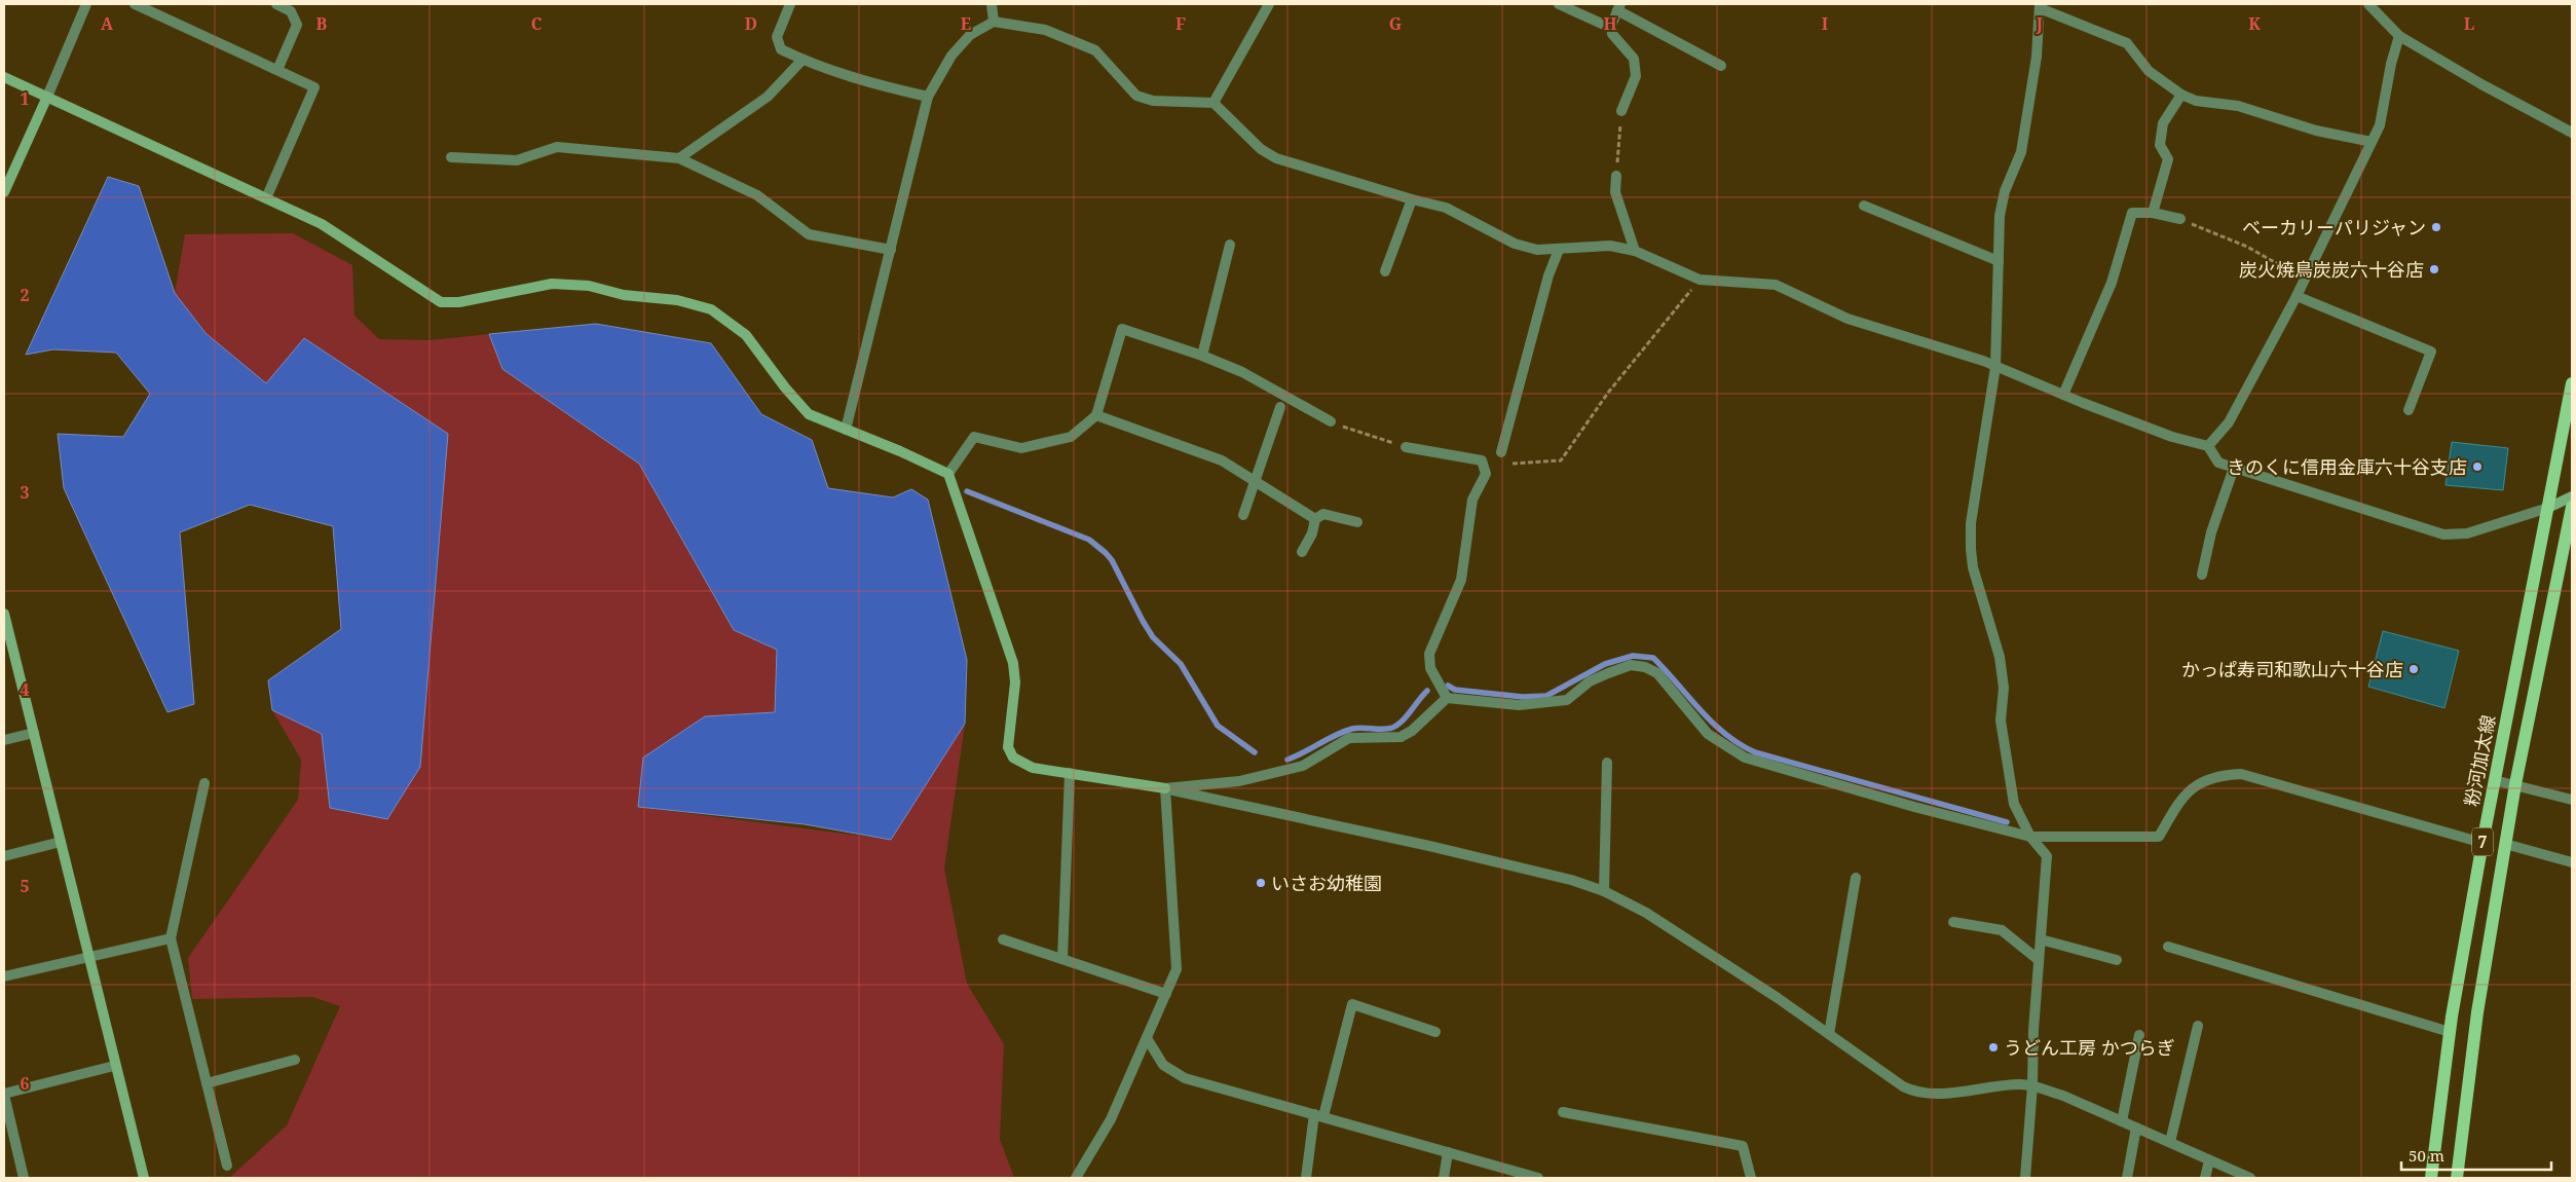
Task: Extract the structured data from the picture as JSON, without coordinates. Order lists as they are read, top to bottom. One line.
{"streets":{"main road":["粉河加太線","7"]},"places":["ベーカリーパリジャン","炭火焼鳥炭炭六十谷店","きのくに信用金庫六十谷支店","かっぱ寿司和歌山六十谷店","いさお幼稚園","うどん工房 かつらぎ"],"scale_bar":"50 m","grid":{"columns":["A","B","C","D","E","F","G","H","I","J","K","L"],"rows":["1","2","3","4","5","6"]}}
